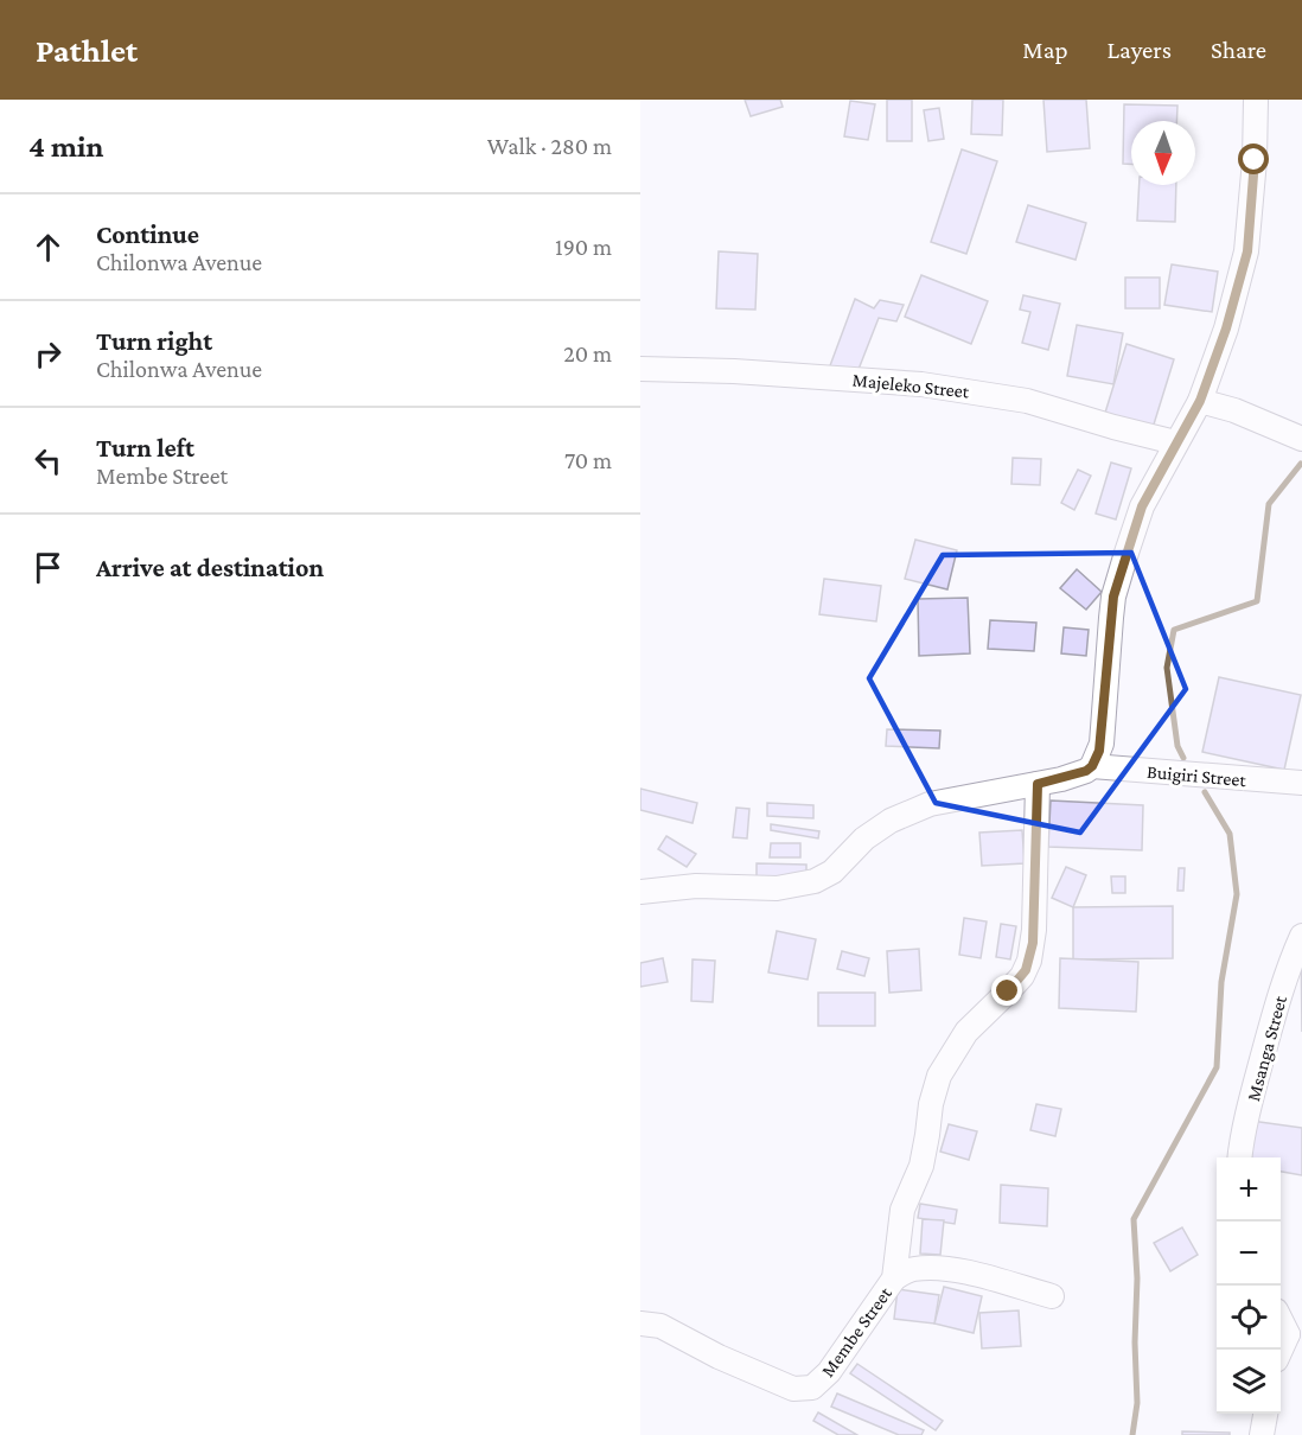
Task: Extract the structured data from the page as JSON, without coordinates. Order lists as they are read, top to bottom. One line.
{"streets":{"street":["Majeleko Street","Buigiri Street","Msanga Street","Membe Street"]},"north":"bottom","page":{"header":"Pathlet","nav":["Map","Layers","Share"],"heading":["4 min","Walk · 280 m"],"list":[["Continue","Chilonwa Avenue","190 m"],["Turn right","Chilonwa Avenue","20 m"],["Turn left","Membe Street","70 m"],"Arrive at destination"],"map_buttons":["+","−"]}}
